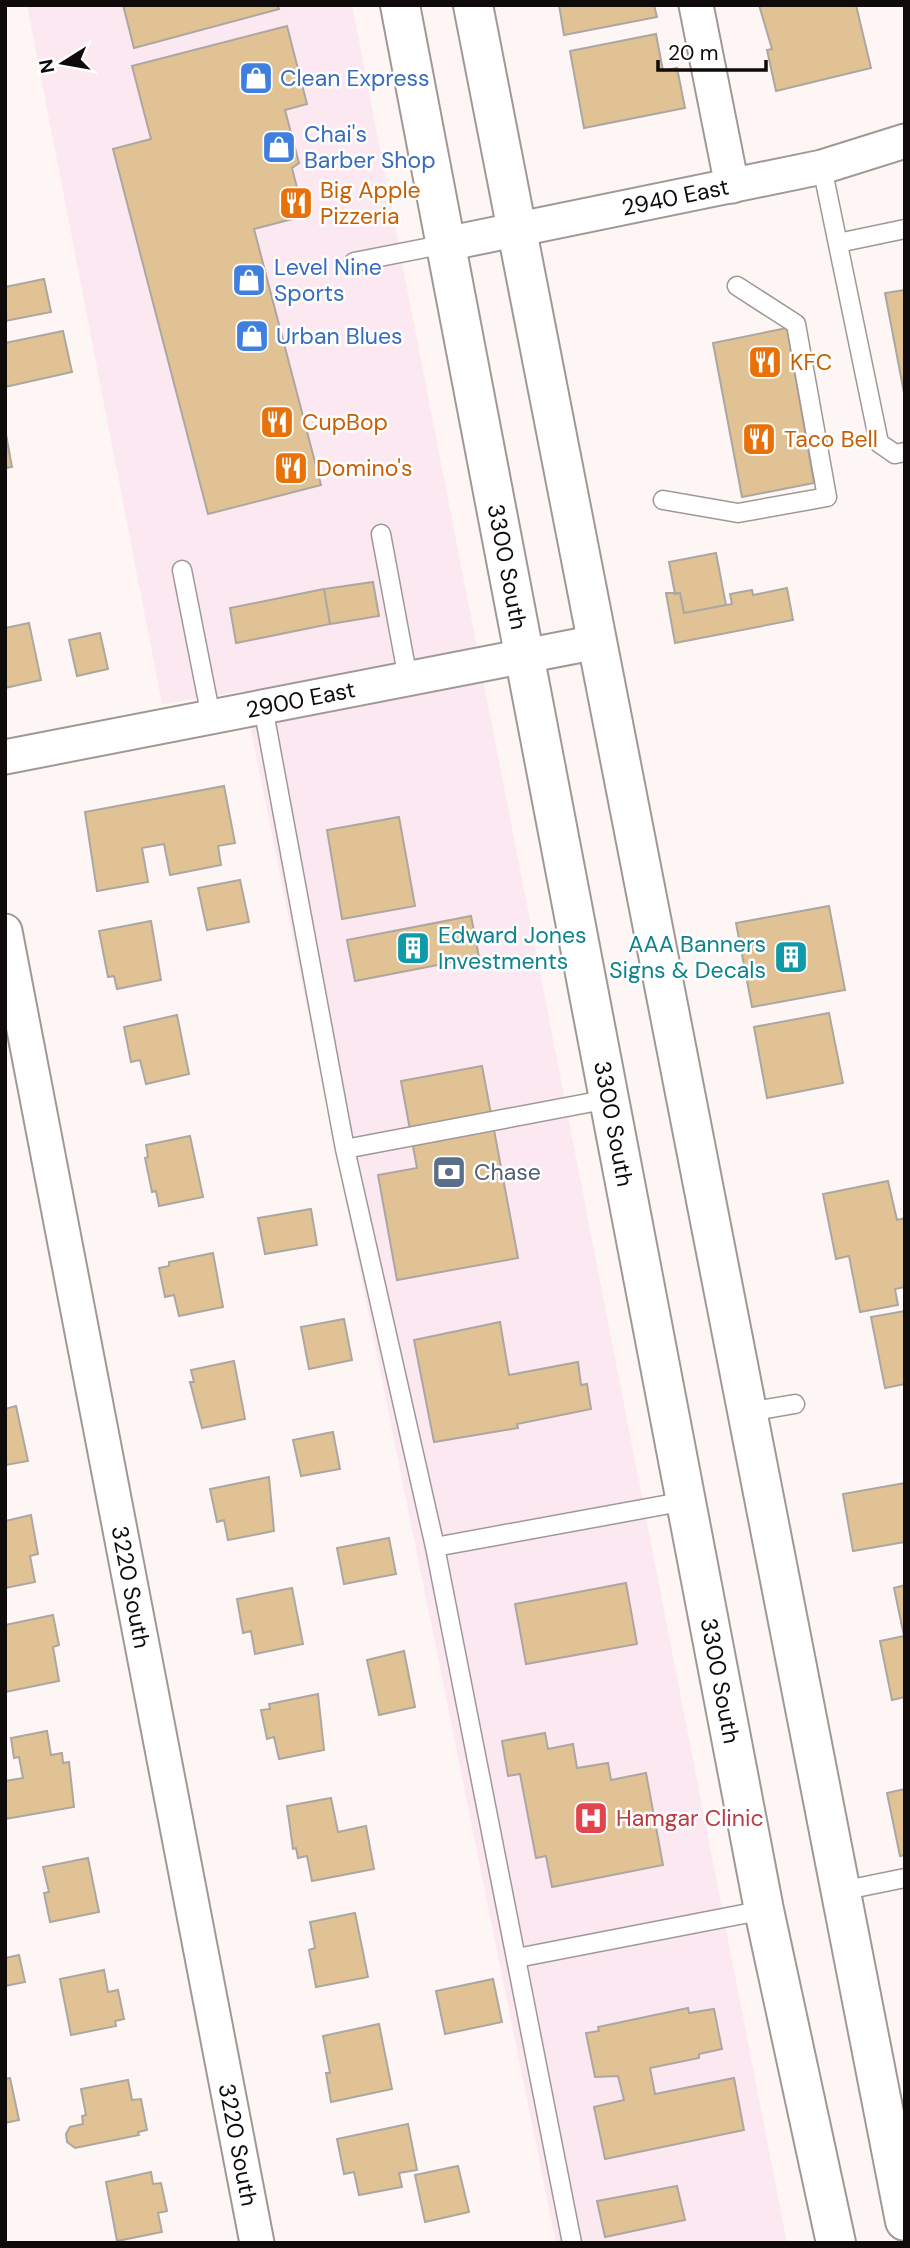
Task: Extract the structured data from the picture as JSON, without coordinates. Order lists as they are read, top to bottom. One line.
{"streets":{"main road":["3300 South"],"street":["2940 East","2900 East","3220 South"]},"crossings":[["2940 East","3300 South"],["3300 South","2900 East"]],"places":{"shop":["Clean Express","Chai's Barber Shop","Level Nine Sports","Urban Blues"],"restaurant":["Big Apple Pizzeria","KFC","CupBop","Taco Bell","Domino's"],"building":["Edward Jones Investments","AAA Banners Signs & Decals"],"bank":["Chase"],"hospital":["Hamgar Clinic"]},"scale_bar":"20 m","north":"left"}
